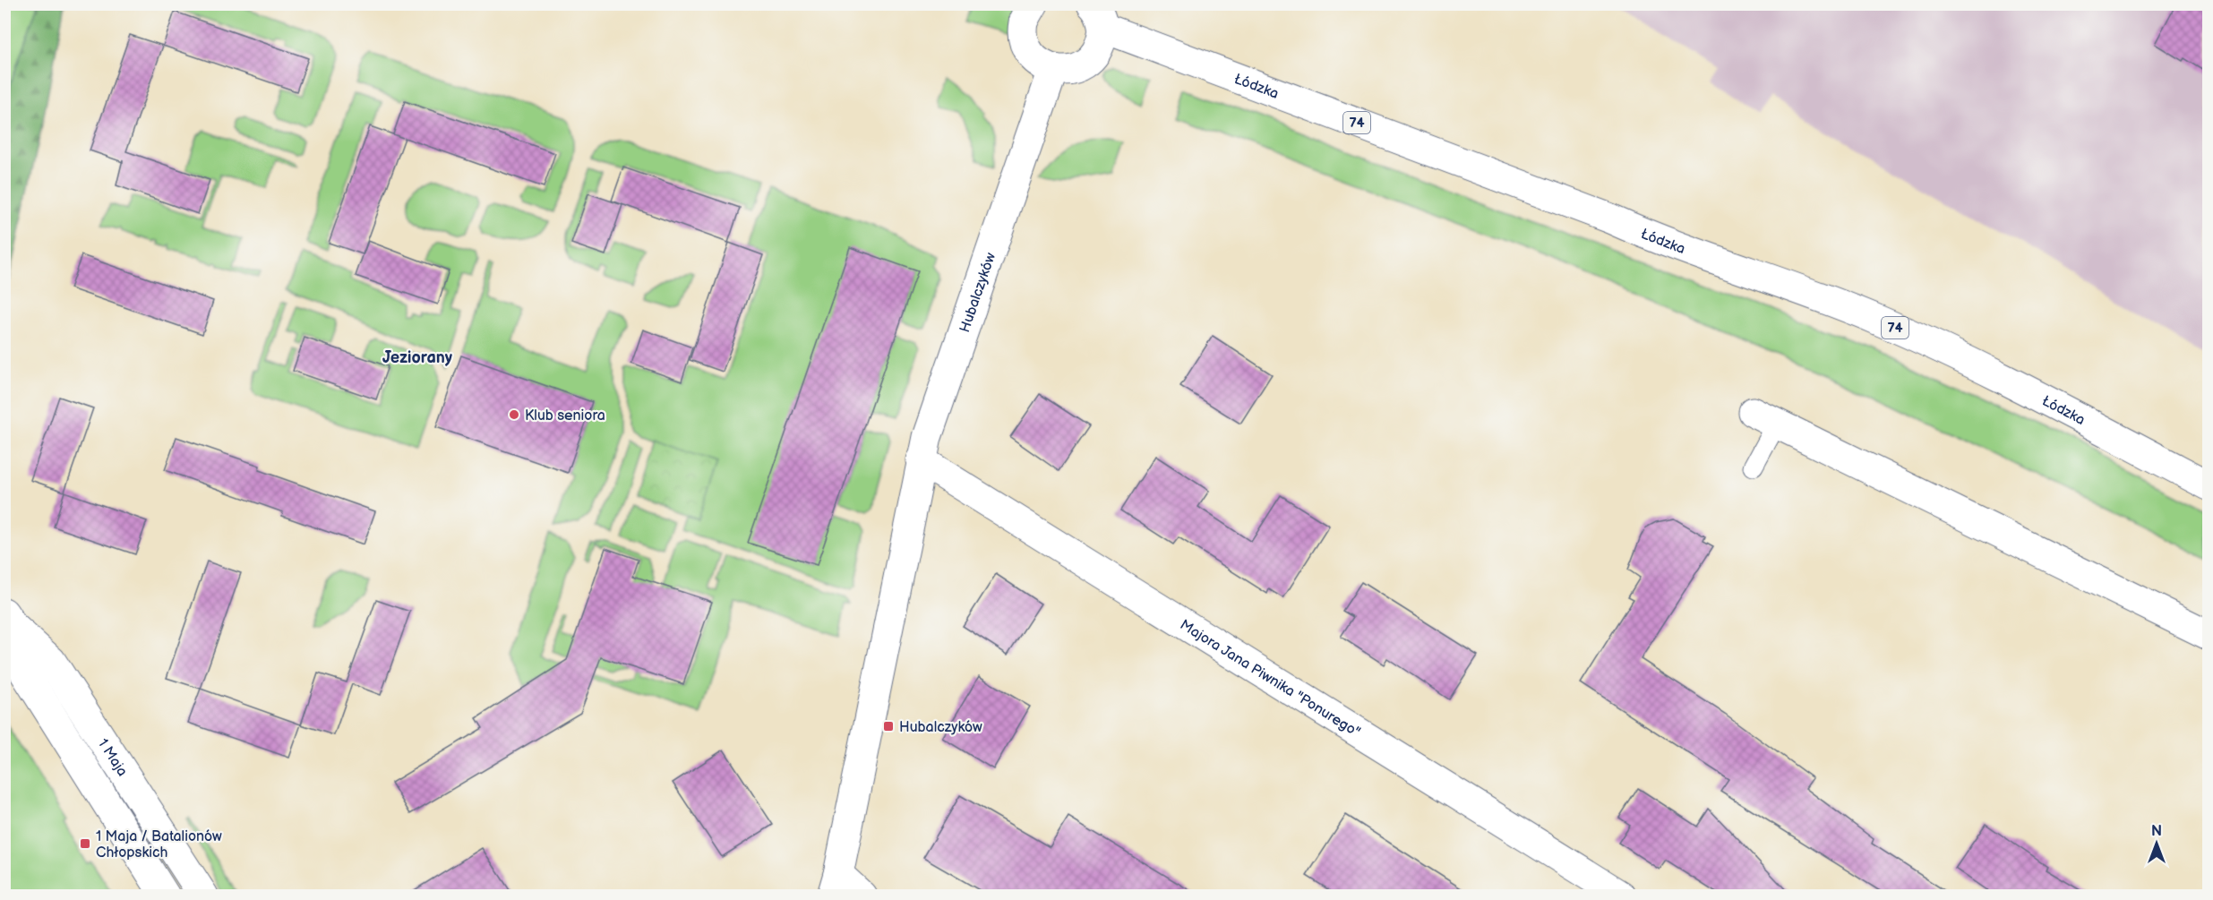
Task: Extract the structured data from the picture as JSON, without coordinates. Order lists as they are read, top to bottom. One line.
{"streets":{"street":["Łódzka","74","Hubalczyków","Majora Jana Piwnika \"Ponurego\"","1 Maja"]},"crossings":[["Łódzka","74"],["74","Hubalczyków"],["Hubalczyków","Majora Jana Piwnika \"Ponurego\""]],"districts":["Jeziorany"],"places":{"other":["Klub seniora"],"transit":["Hubalczyków","1 Maja / Batalionów Chłopskich"]},"north":"top"}
